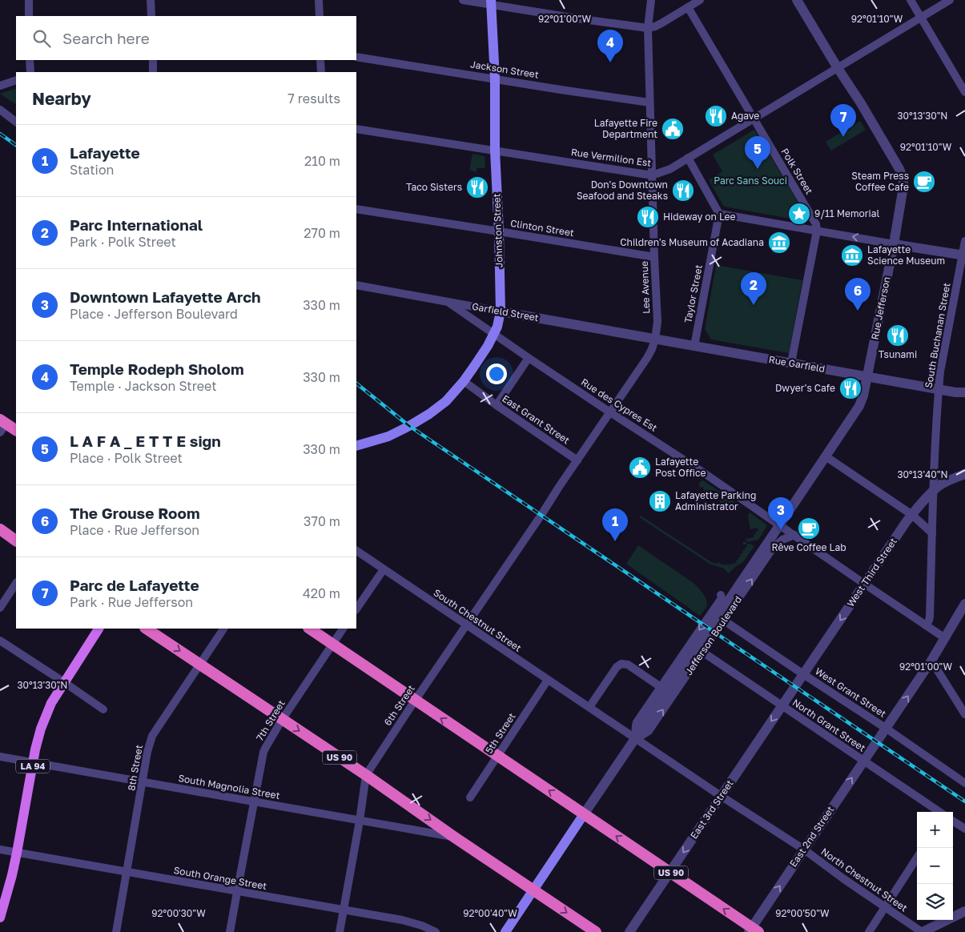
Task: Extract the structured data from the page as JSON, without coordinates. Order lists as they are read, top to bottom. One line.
{"streets":{"highway":["US 90"],"main road":["Johnston Street","Jefferson Boulevard","LA 94"],"street":["Jackson Street","Rue Vermilion Est","Polk Street","Clinton Street","Lee Avenue","Taylor Street","Rue Jefferson","Garfield Street","South Buchanan Street","Rue Garfield","Rue des Cypres Est","East Grant Street","West Third Street","South Chestnut Street","West Grant Street","6th Street","7th Street","North Grant Street","5th Street","8th Street","South Magnolia Street","East 3rd Street","East 2nd Street","South Orange Street","North Chestnut Street"]},"crossings":[["Jackson Street","Johnston Street"],["Jackson Street","Lee Avenue"],["Rue Vermilion Est","Polk Street"],["Rue Vermilion Est","Johnston Street"],["Rue Vermilion Est","Lee Avenue"],["Rue Vermilion Est","Rue Jefferson"],["Clinton Street","Johnston Street"],["Clinton Street","Lee Avenue"],["Johnston Street","Garfield Street"],["Johnston Street","Rue des Cypres Est"],["Johnston Street","East Grant Street"],["Lee Avenue","Garfield Street"],["Lee Avenue","Rue Garfield"],["Lee Avenue","Rue des Cypres Est"],["Lee Avenue","East Grant Street"],["Lee Avenue","6th Street"],["Taylor Street","Rue Garfield"],["Rue Jefferson","Rue Garfield"],["Rue Jefferson","Rue des Cypres Est"],["Rue Jefferson","Jefferson Boulevard"],["Garfield Street","Rue Garfield"],["Garfield Street","Rue des Cypres Est"],["South Buchanan Street","Rue Garfield"],["South Buchanan Street","Rue des Cypres Est"],["South Buchanan Street","West Third Street"],["Rue des Cypres Est","West Third Street"],["Rue des Cypres Est","Jefferson Boulevard"],["Rue des Cypres Est","East 2nd Street"],["West Third Street","West Grant Street"],["West Third Street","East 3rd Street"],["South Chestnut Street","Jefferson Boulevard"],["South Chestnut Street","6th Street"],["South Chestnut Street","5th Street"],["South Chestnut Street","North Chestnut Street"],["Jefferson Boulevard","West Grant Street"],["Jefferson Boulevard","North Grant Street"],["Jefferson Boulevard","US 90"],["Jefferson Boulevard","North Chestnut Street"],["West Grant Street","East 2nd Street"],["6th Street","US 90"],["6th Street","South Magnolia Street"],["6th Street","South Orange Street"],["7th Street","US 90"],["7th Street","South Magnolia Street"],["7th Street","South Orange Street"],["North Grant Street","East 3rd Street"],["North Grant Street","East 2nd Street"],["5th Street","US 90"],["US 90","8th Street"],["US 90","South Magnolia Street"],["US 90","East 3rd Street"],["US 90","East 2nd Street"],["LA 94","South Magnolia Street"],["LA 94","South Orange Street"],["8th Street","South Magnolia Street"],["8th Street","South Orange Street"],["East 3rd Street","North Chestnut Street"],["East 2nd Street","North Chestnut Street"]],"one_way":["West Third Street","East 3rd Street","East 2nd Street"],"parks":["Parc Sans Souci"],"places":{"restaurant":["Agave","Taco Sisters","Don's Downtown Seafood and Steaks","Hideway on Lee","Tsunami","Dwyer's Cafe"],"public building":["Lafayette Fire Department","Lafayette Post Office"],"cafe":["Steam Press Coffee Cafe","Rêve Coffee Lab"],"place":["9/11 Memorial"],"museum":["Children's Museum of Acadiana","Lafayette Science Museum"],"building":["Lafayette Parking Administrator"]},"page":{"search":"Search here","pins":["4","7","5","2","6","3","1"],"heading":["Nearby","7 results"],"list":[{"mark":"1","name":"Lafayette","note":"Station","value":"210 m"},{"mark":"2","name":"Parc International","note":"Park · Polk Street","value":"270 m"},{"mark":"3","name":"Downtown Lafayette Arch","note":"Place · Jefferson Boulevard","value":"330 m"},{"mark":"4","name":"Temple Rodeph Sholom","note":"Temple · Jackson Street","value":"330 m"},{"mark":"5","name":"L A F A _ E T T E sign","note":"Place · Polk Street","value":"330 m"},{"mark":"6","name":"The Grouse Room","note":"Place · Rue Jefferson","value":"370 m"},{"mark":"7","name":"Parc de Lafayette","note":"Park · Rue Jefferson","value":"420 m"}],"map_buttons":["+","−"]},"coordinates":["92°01'00\"W","92°01'10\"W","30°13'30\"N","30°13'40\"N","92°00'30\"W","92°00'40\"W","92°00'50\"W"]}
